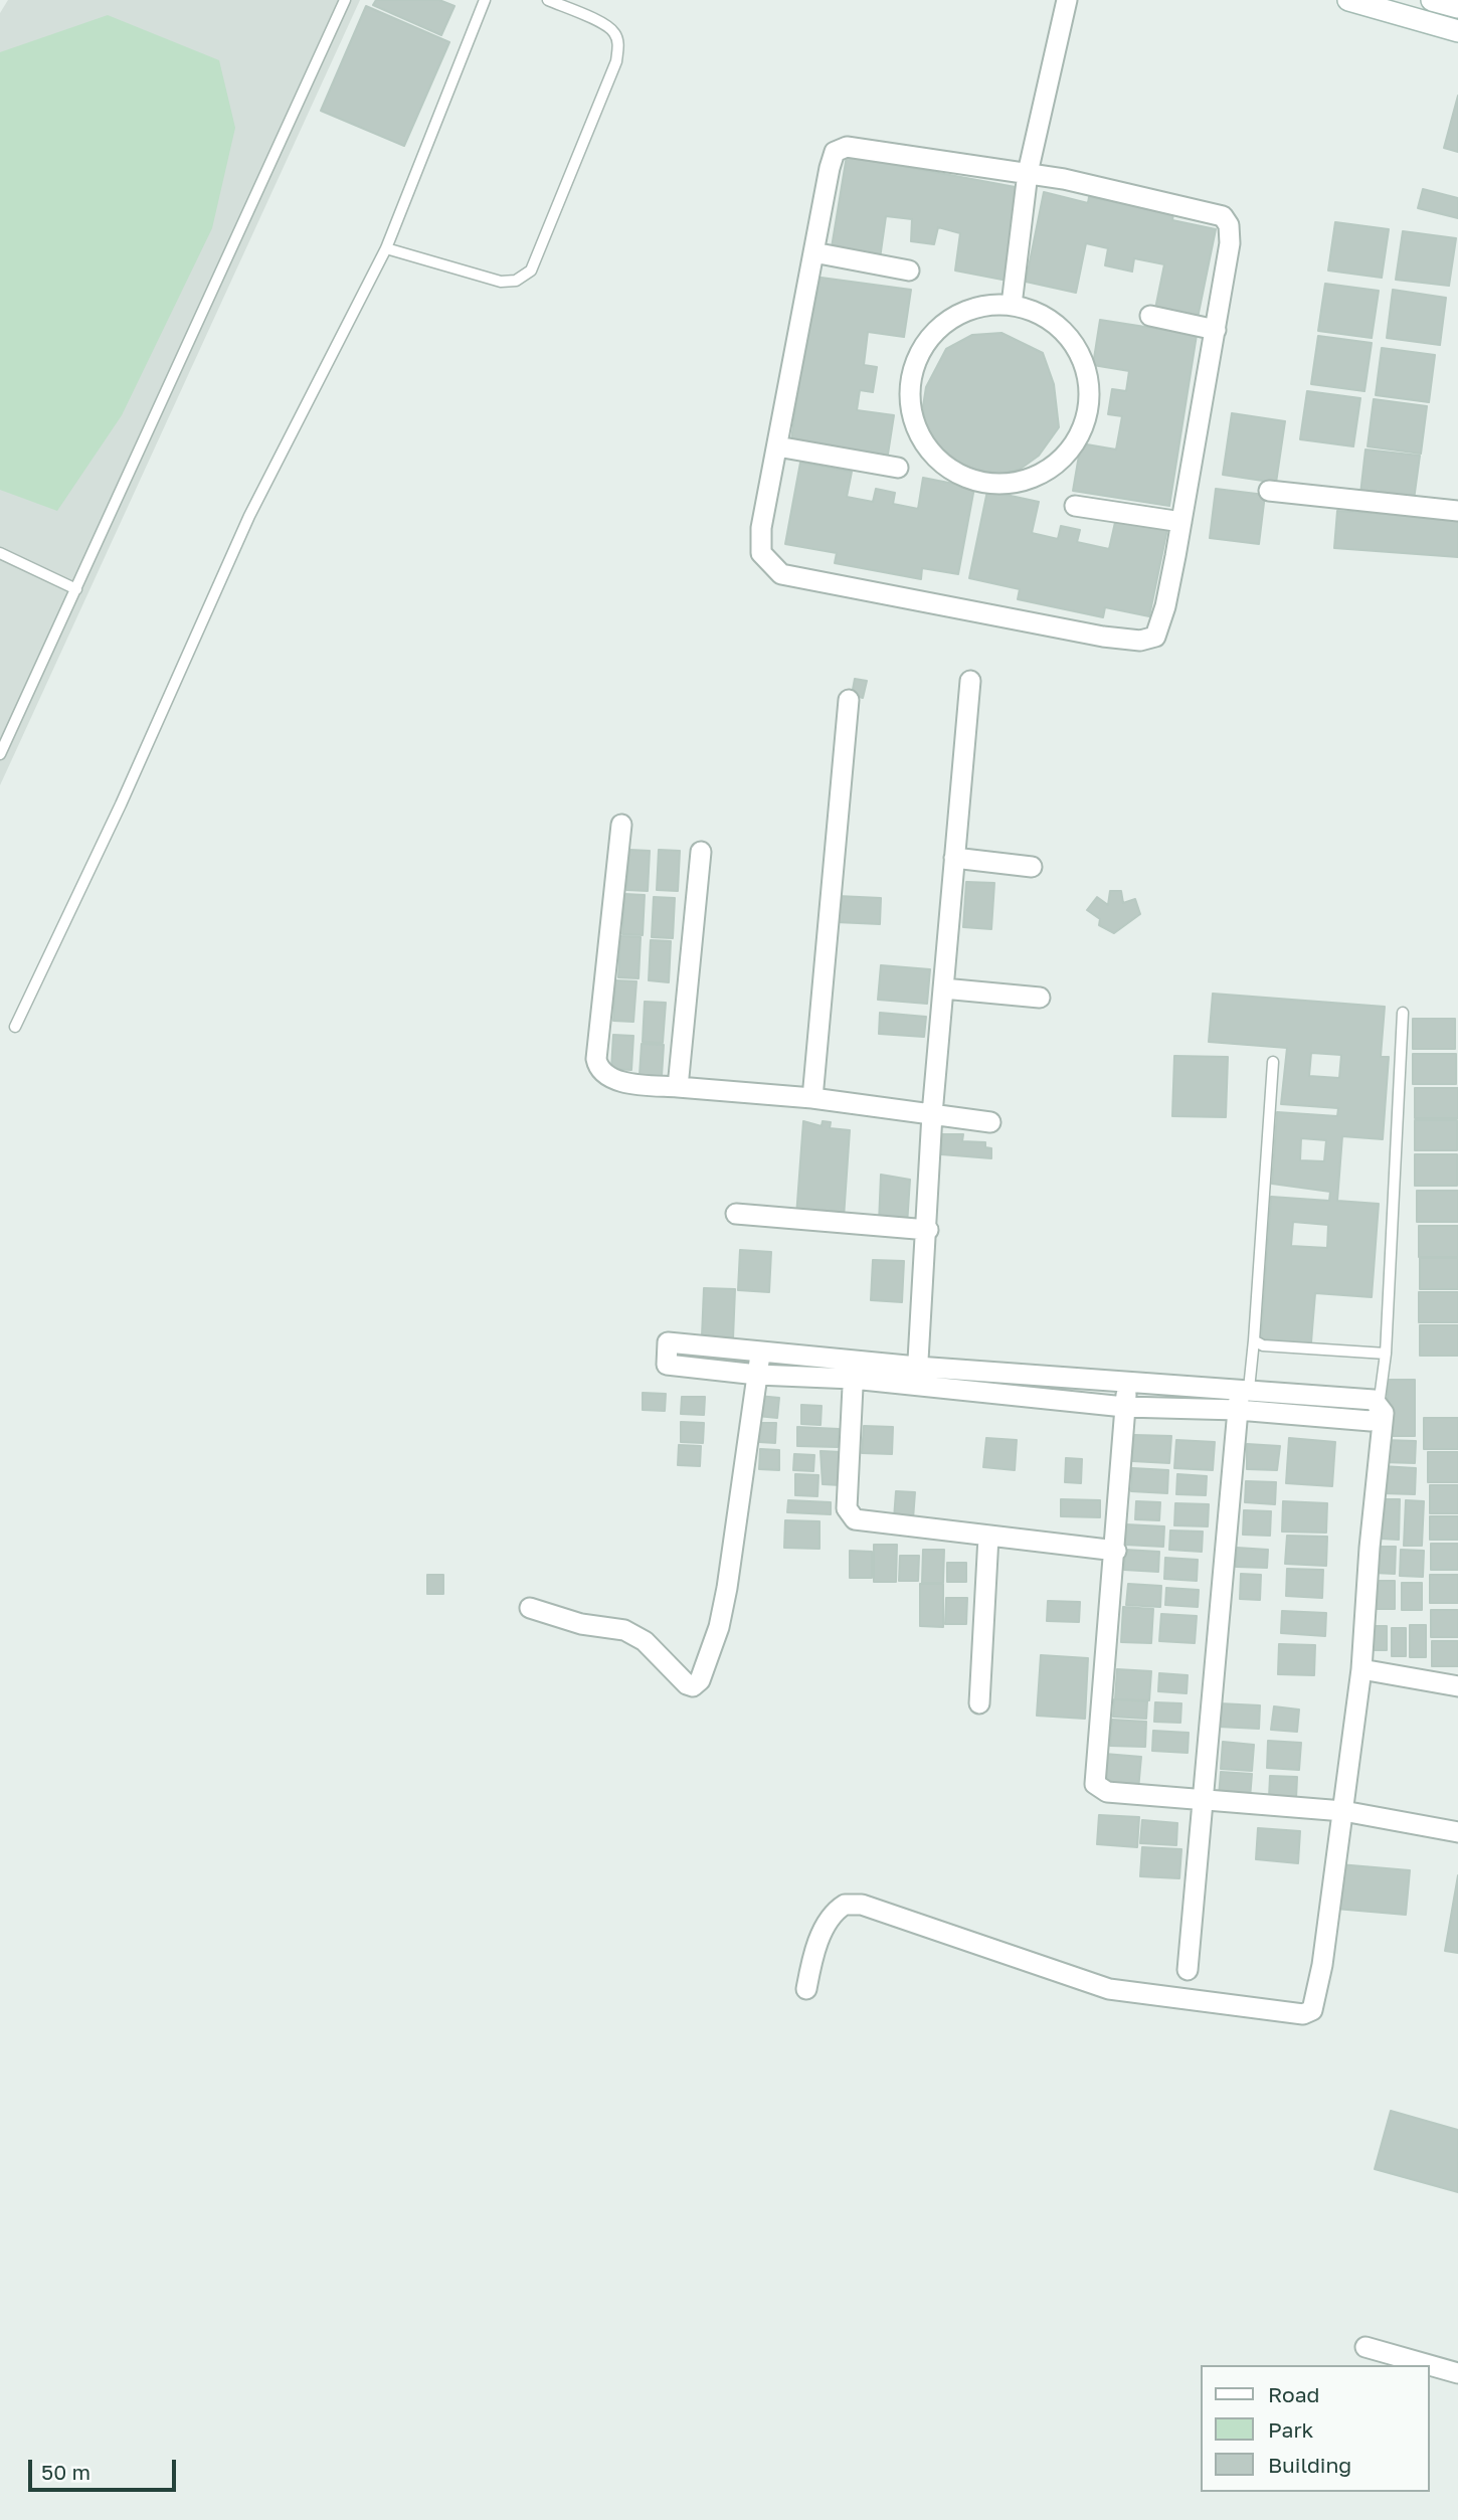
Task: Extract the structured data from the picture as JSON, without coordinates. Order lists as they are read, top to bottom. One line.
{"legend":["Road","Park","Building"],"scale_bar":"50 m"}
